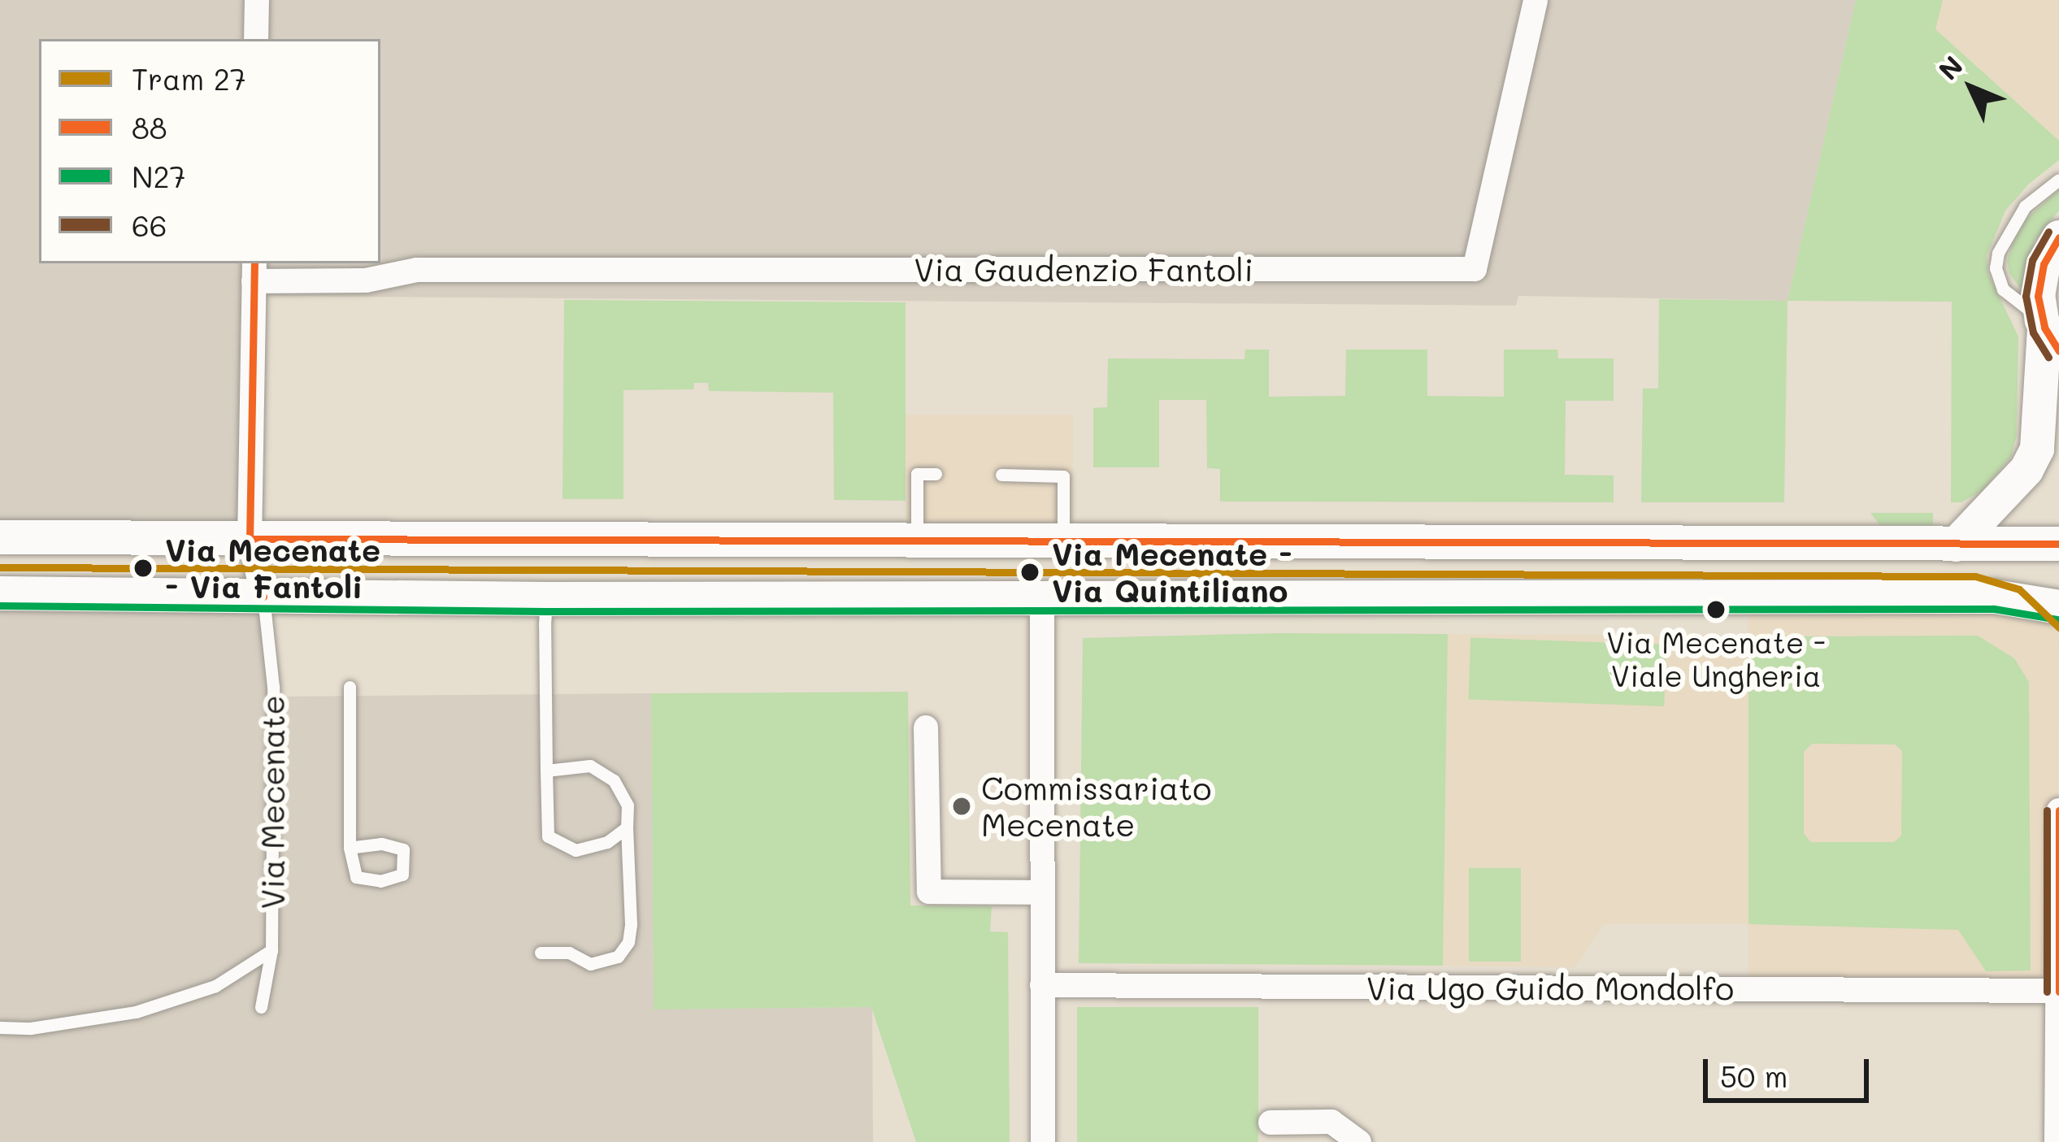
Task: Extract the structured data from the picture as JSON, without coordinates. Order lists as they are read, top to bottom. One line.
{"streets":{"street":["Via Gaudenzio Fantoli","Via Mecenate","Via Ugo Guido Mondolfo"]},"crossings":[["Via Gaudenzio Fantoli","Via Mecenate"]],"places":["Via Mecenate - Via Fantoli","Via Mecenate - Via Quintiliano","Via Mecenate - Viale Ungheria","Commissariato Mecenate"],"lines":["transit line 66","transit line 88","tram line 27","transit line N27"],"legend":["Tram 27","88","N27","66"],"scale_bar":"50 m","north":"top left"}
